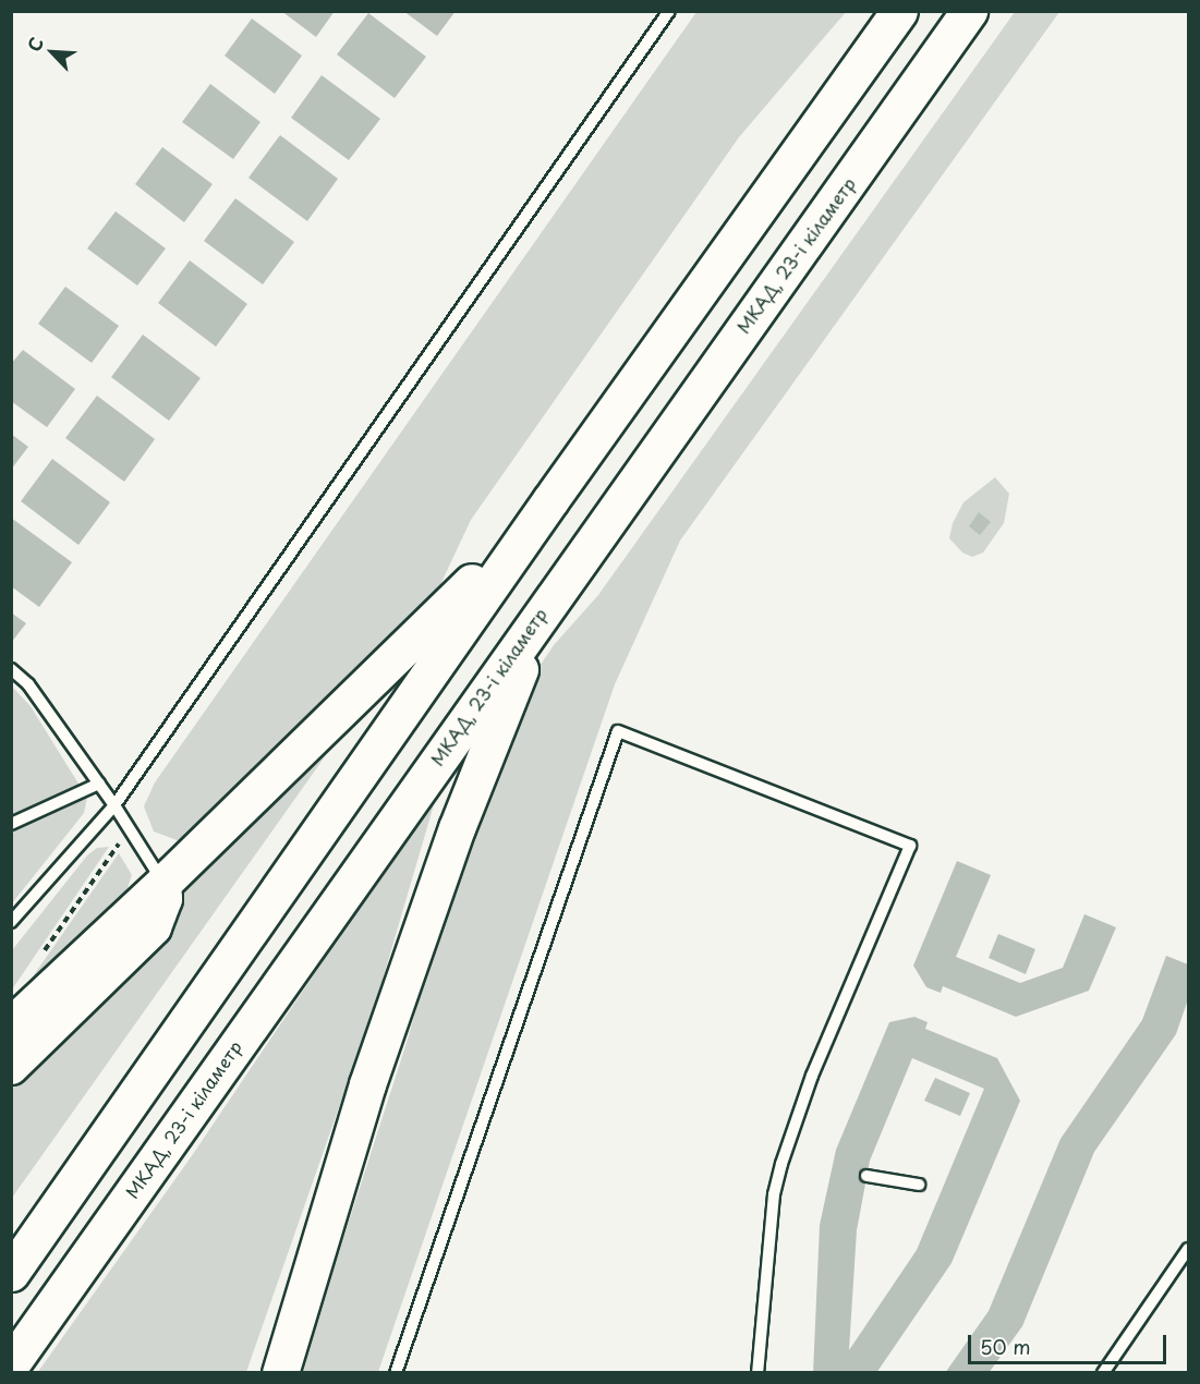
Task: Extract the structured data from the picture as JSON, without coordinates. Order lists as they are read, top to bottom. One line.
{"streets":{"highway":["МКАД, 23-і кіламетр"]},"scale_bar":"50 m","north":"top left"}
